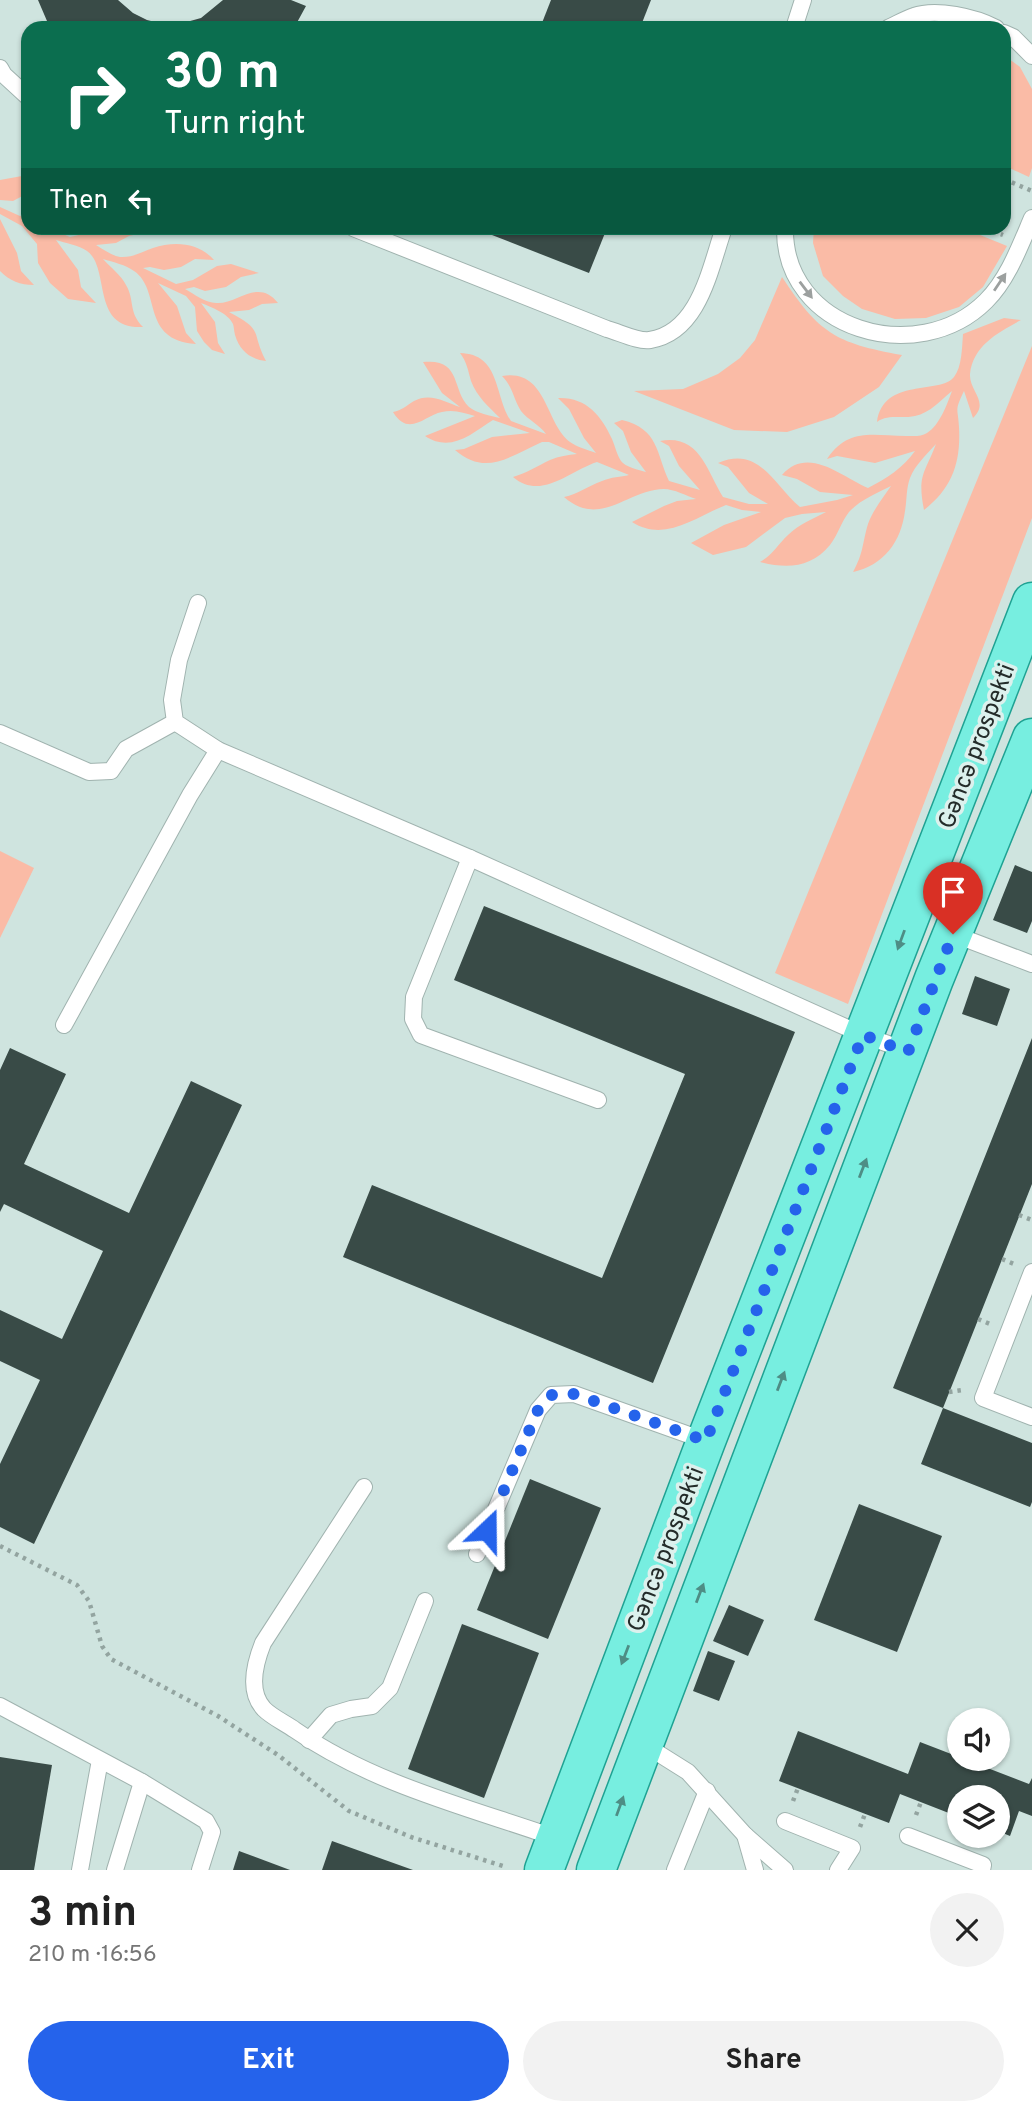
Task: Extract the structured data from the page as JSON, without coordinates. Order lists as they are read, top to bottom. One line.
{"streets":{"main road":["Gəncə prospekti"]},"page":{"turn":["30 m","Turn right"],"then":"Then","heading":["3 min","210 m · 16:56"],"buttons":["Exit","Share"]}}
